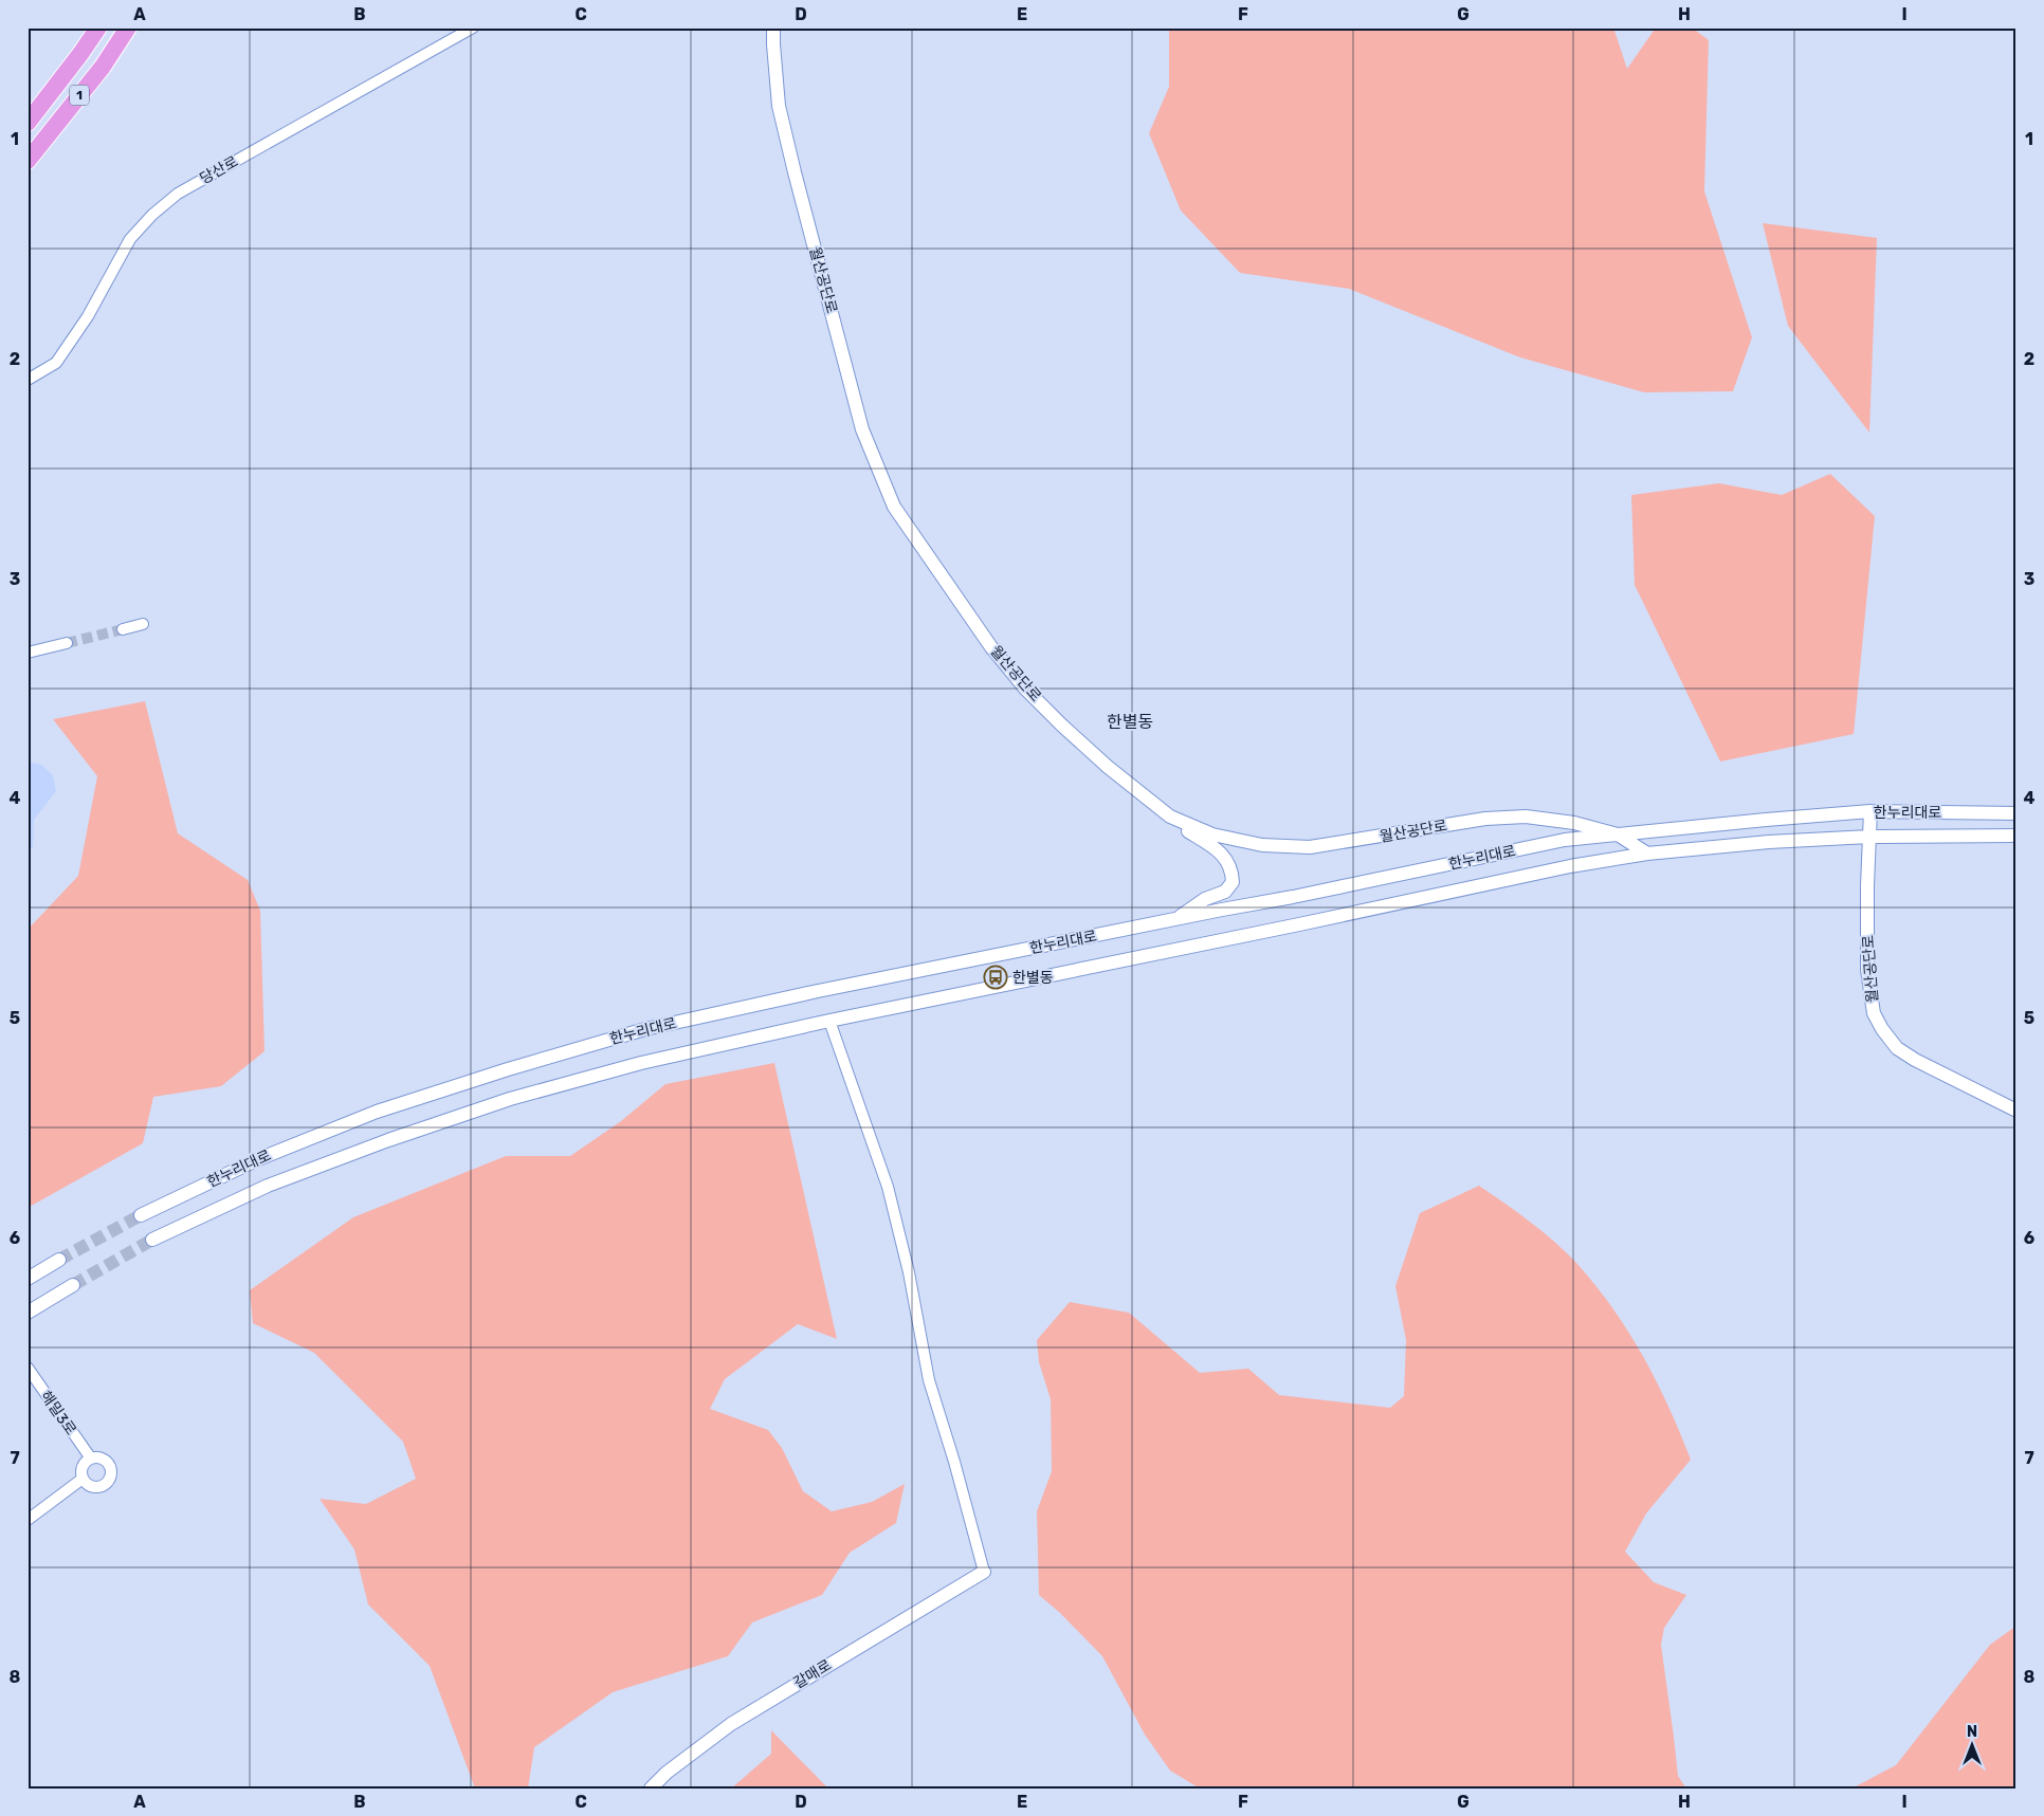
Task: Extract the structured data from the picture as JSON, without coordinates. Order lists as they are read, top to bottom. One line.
{"streets":{"highway":["1"],"street":["당산로","월산공단로","한누리대로","해밀3로","갈매로"]},"crossings":[["월산공단로","한누리대로"]],"districts":["한별동"],"places":{"bus stop":["한별동"]},"north":"top","grid":{"columns":["A","B","C","D","E","F","G","H","I"],"rows":["1","2","3","4","5","6","7","8"]}}
